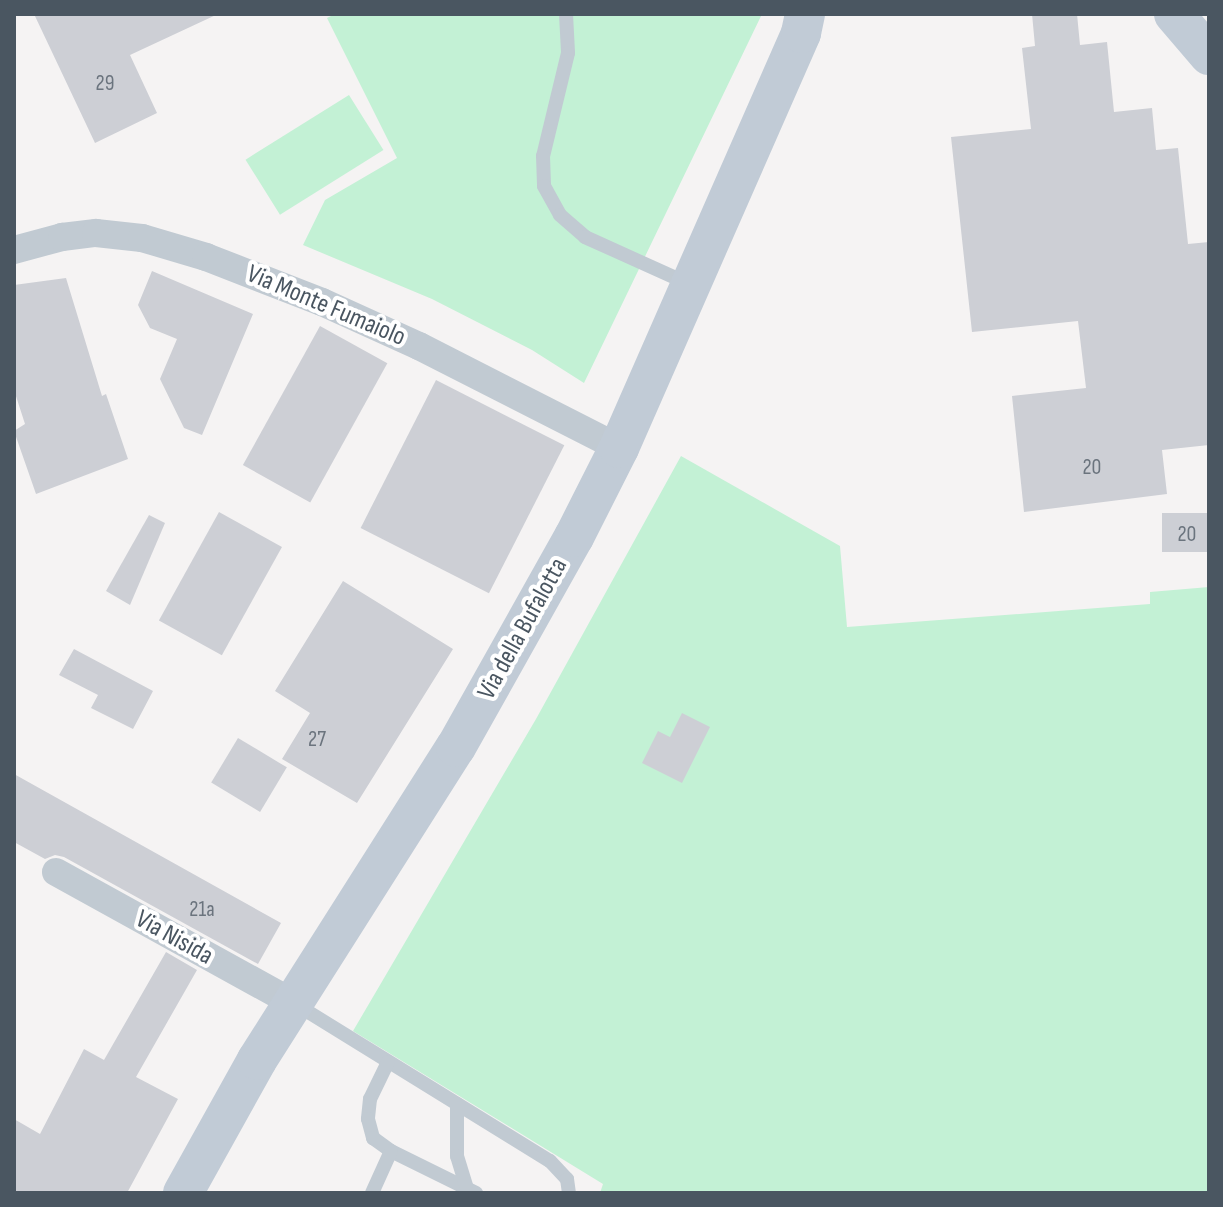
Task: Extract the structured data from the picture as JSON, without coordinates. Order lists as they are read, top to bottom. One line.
{"streets":{"street":["Via Monte Fumaiolo","Via della Bufalotta","Via Nisida"]},"crossings":[["Via Monte Fumaiolo","Via della Bufalotta"],["Via della Bufalotta","Via Nisida"]],"house_numbers":["29","20","20","27","21a"]}
